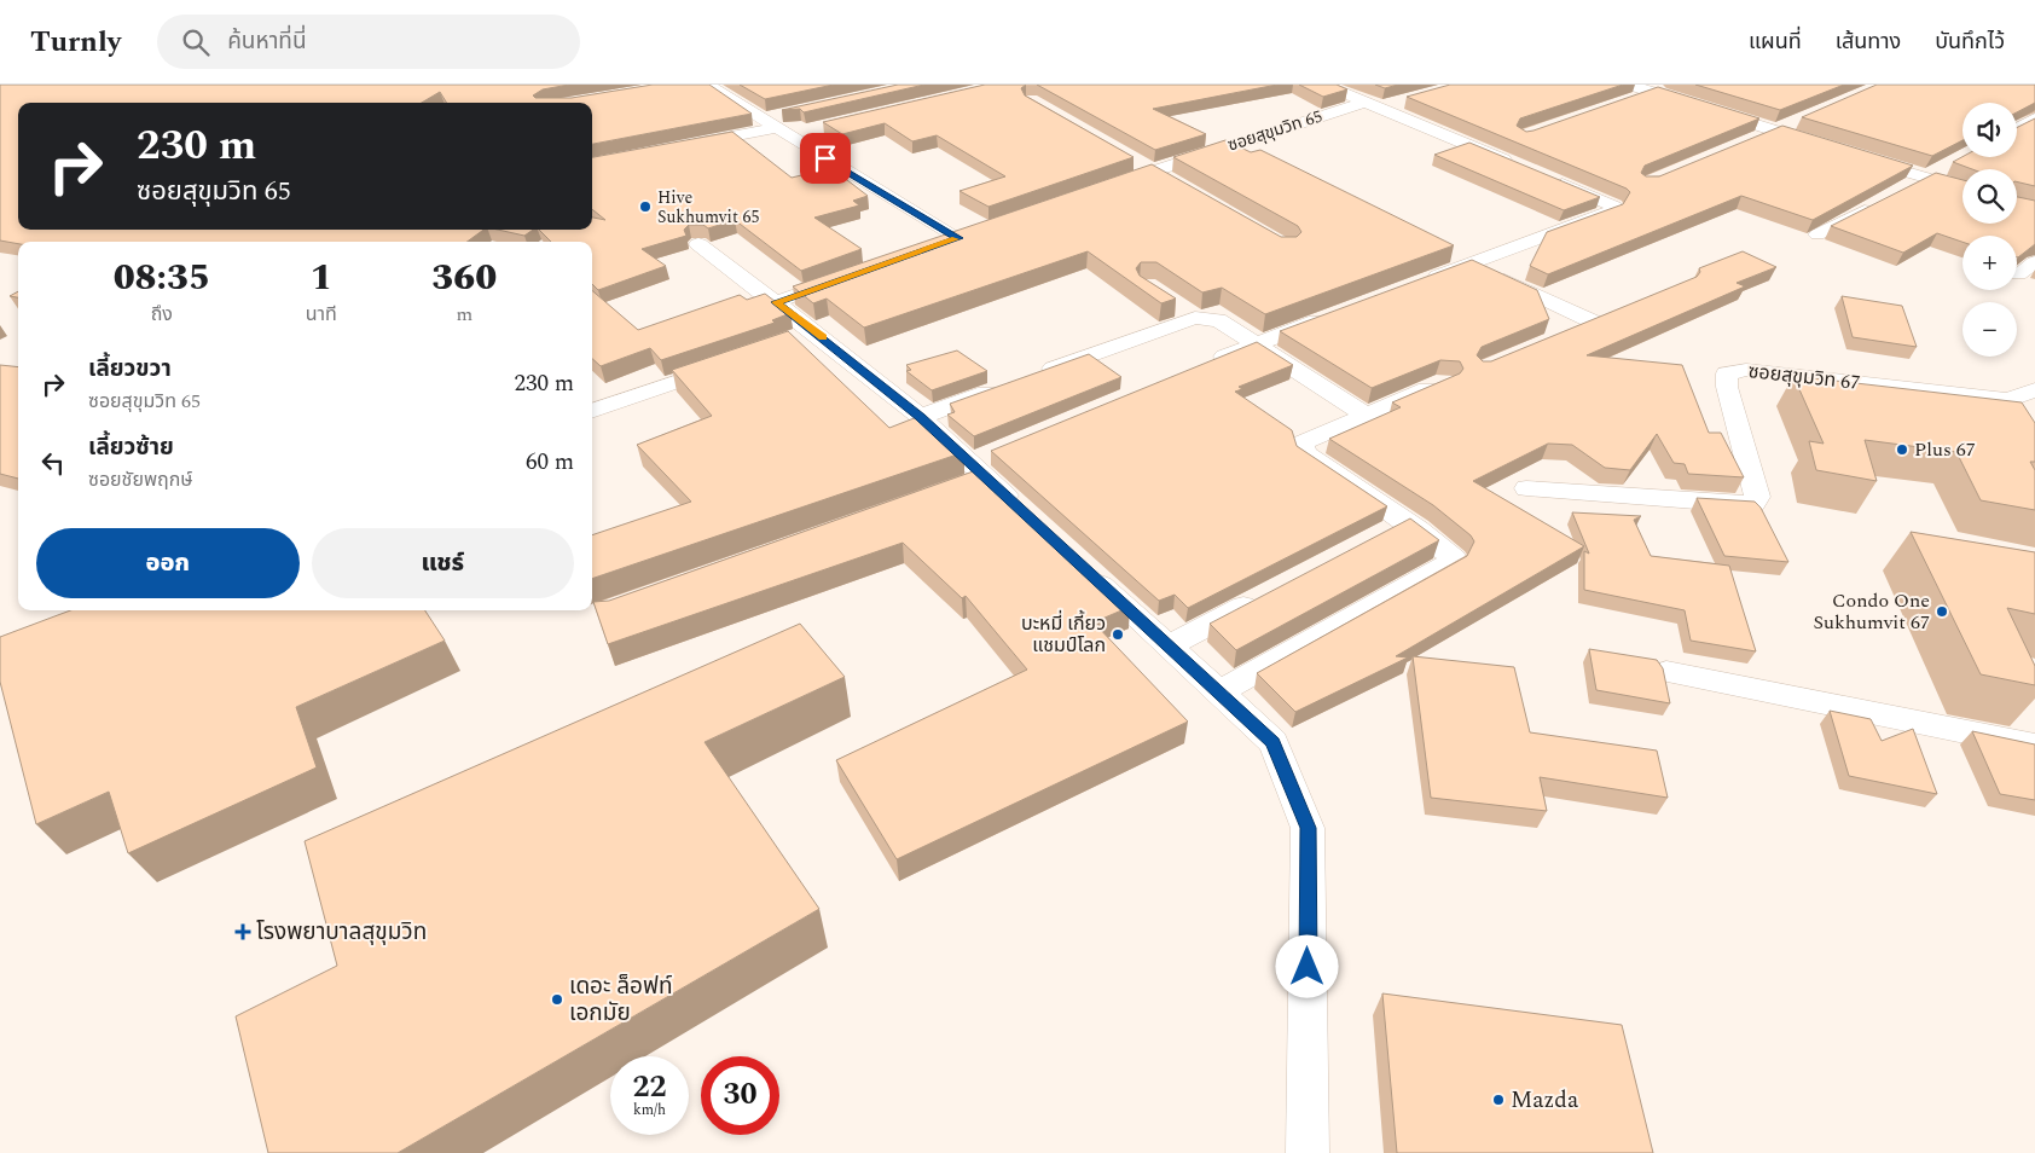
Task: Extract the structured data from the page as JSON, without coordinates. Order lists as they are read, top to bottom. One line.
{"streets":{"street":["ซอยสุขุมวิท 65","ซอยสุขุมวิท 67"]},"places":{"other":["Hive Sukhumvit 65","Plus 67","Condo One Sukhumvit 67","บะหมี่ เกี้ยว แชมป์โลก","เดอะ ล็อฟท์ เอกมัย","Mazda"],"health":["โรงพยาบาลสุขุมวิท"]},"page":{"header":"Turnly","search":"ค้นหาที่นี่","nav":["แผนที่","เส้นทาง","บันทึกไว้"],"map_buttons":["+","−"],"turn":["230 m","ซอยสุขุมวิท 65"],"eta":["08:35","ถึง","1","นาที","360","m"],"list":[{"name":"เลี้ยวขวา","note":"ซอยสุขุมวิท 65","value":"230 m"},{"name":"เลี้ยวซ้าย","note":"ซอยชัยพฤกษ์","value":"60 m"}],"buttons":["ออก","แชร์"],"speed":"22 km/h","limit":"30"}}
